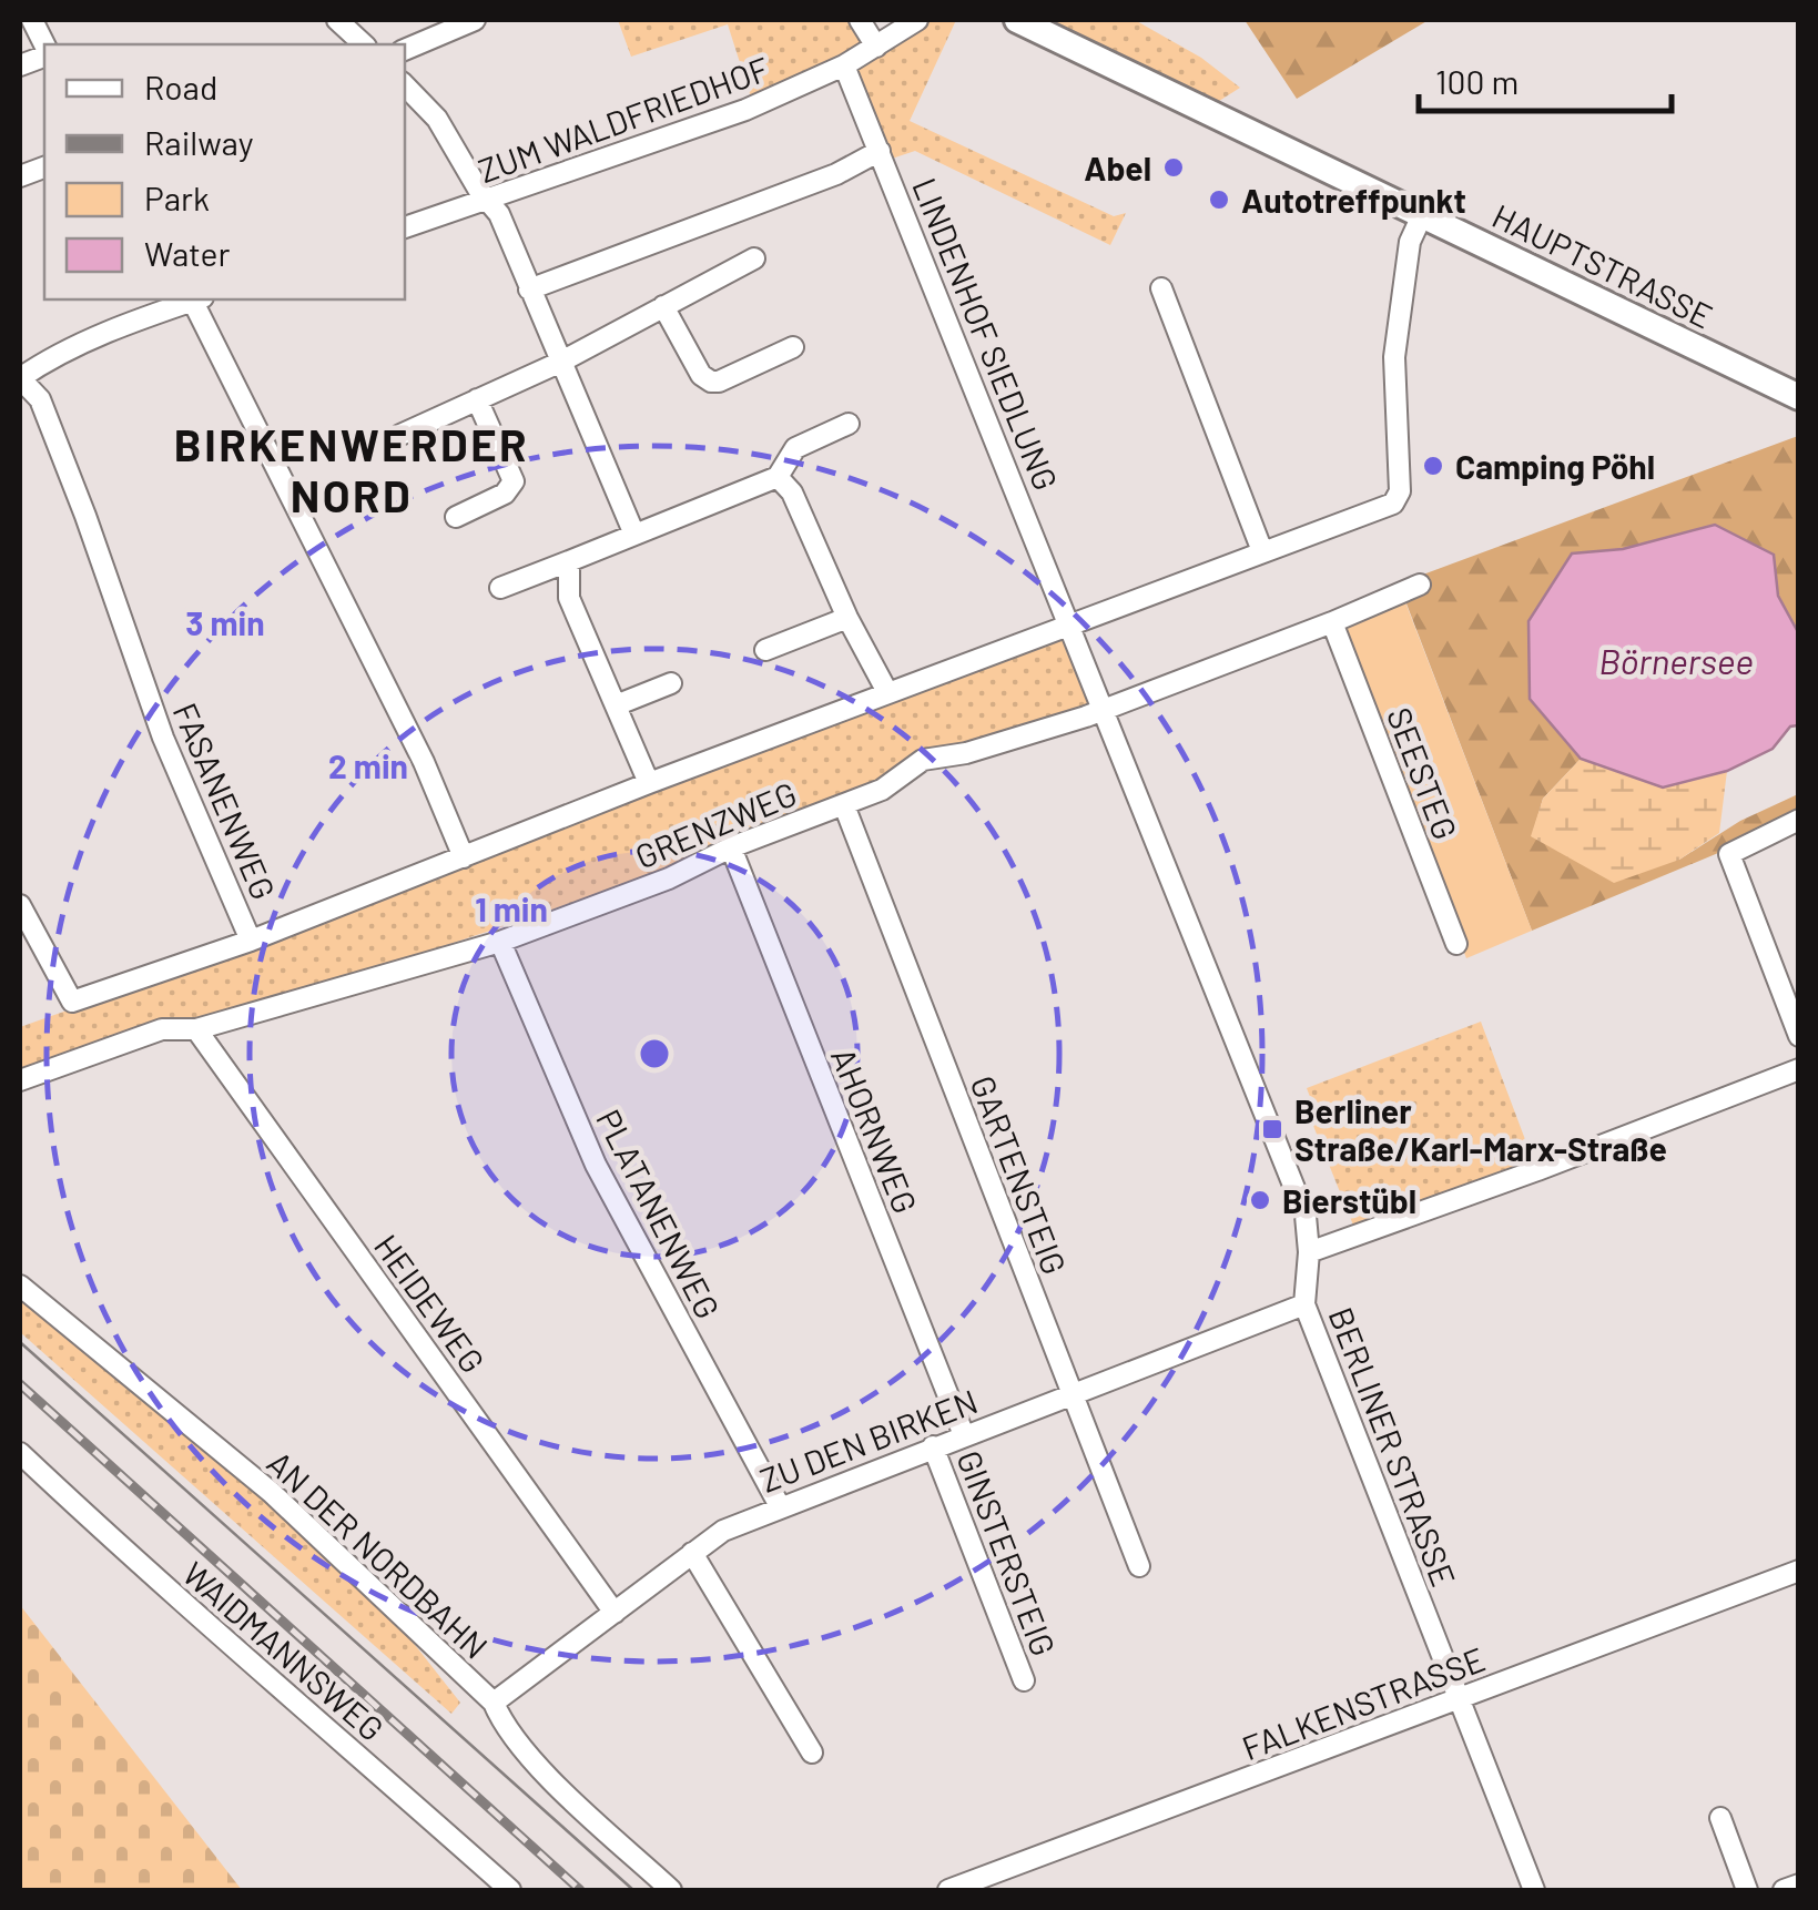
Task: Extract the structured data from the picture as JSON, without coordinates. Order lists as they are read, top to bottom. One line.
{"streets":{"main road":["HAUPTSTRASSE"],"street":["ZUM WALDFRIEDHOF","LINDENHOF SIEDLUNG","SEESTEG","FASANENWEG","GRENZWEG","AHORNWEG","GARTENSTEIG","PLATANENWEG","HEIDEWEG","ZU DEN BIRKEN","BERLINER STRASSE","GINSTERSTEIG","AN DER NORDBAHN","WAIDMANNSWEG","FALKENSTRASSE"]},"crossings":[["ZUM WALDFRIEDHOF","LINDENHOF SIEDLUNG"],["LINDENHOF SIEDLUNG","GRENZWEG"],["LINDENHOF SIEDLUNG","BERLINER STRASSE"],["SEESTEG","GRENZWEG"],["FASANENWEG","GRENZWEG"],["GRENZWEG","AHORNWEG"],["GRENZWEG","GARTENSTEIG"],["GRENZWEG","PLATANENWEG"],["GRENZWEG","HEIDEWEG"],["GRENZWEG","BERLINER STRASSE"],["AHORNWEG","ZU DEN BIRKEN"],["GARTENSTEIG","ZU DEN BIRKEN"],["PLATANENWEG","ZU DEN BIRKEN"],["HEIDEWEG","ZU DEN BIRKEN"],["ZU DEN BIRKEN","BERLINER STRASSE"],["ZU DEN BIRKEN","GINSTERSTEIG"],["ZU DEN BIRKEN","AN DER NORDBAHN"],["BERLINER STRASSE","FALKENSTRASSE"]],"districts":["BIRKENWERDER NORD"],"water":["Börnersee"],"places":{"other":["Abel","Autotreffpunkt","Camping Pöhl","Bierstübl"],"transit":["Berliner Straße/Karl-Marx-Straße"]},"legend":["Road","Railway","Park","Water"],"scale_bar":"100 m","rings":["3 min","2 min","1 min"]}
